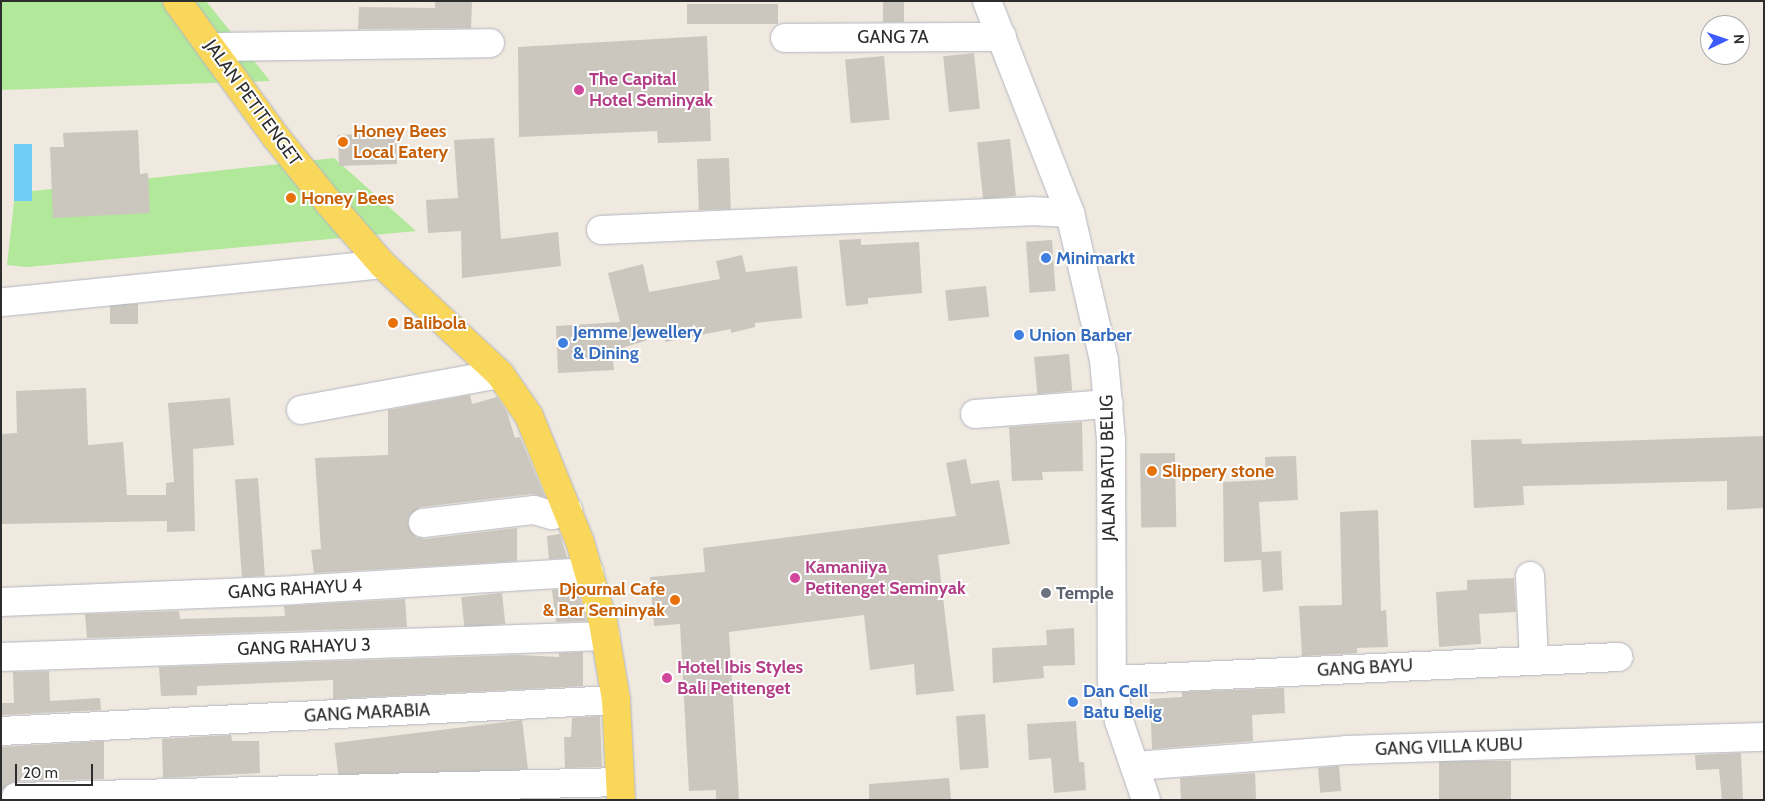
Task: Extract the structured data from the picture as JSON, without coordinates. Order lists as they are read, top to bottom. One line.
{"streets":{"main road":["JALAN PETITENGET"],"street":["GANG 7A","JALAN BATU BELIG","GANG RAHAYU 4","GANG RAHAYU 3","GANG BAYU","GANG MARABIA","GANG VILLA KUBU"]},"crossings":[["GANG 7A","JALAN BATU BELIG"],["JALAN PETITENGET","GANG RAHAYU 4"],["JALAN PETITENGET","GANG RAHAYU 3"],["JALAN PETITENGET","GANG MARABIA"],["JALAN BATU BELIG","GANG BAYU"],["JALAN BATU BELIG","GANG VILLA KUBU"]],"places":["The Capital Hotel Seminyak","Honey Bees Local Eatery","Honey Bees","Minimarkt","Balibola","Union Barber","Jemme Jewellery & Dining","Slippery stone","Kamaniiya Petitenget Seminyak","Temple","Djournal Cafe & Bar Seminyak","Hotel Ibis Styles Bali Petitenget","Dan Cell Batu Belig"],"scale_bar":"20 m","north":"right"}
